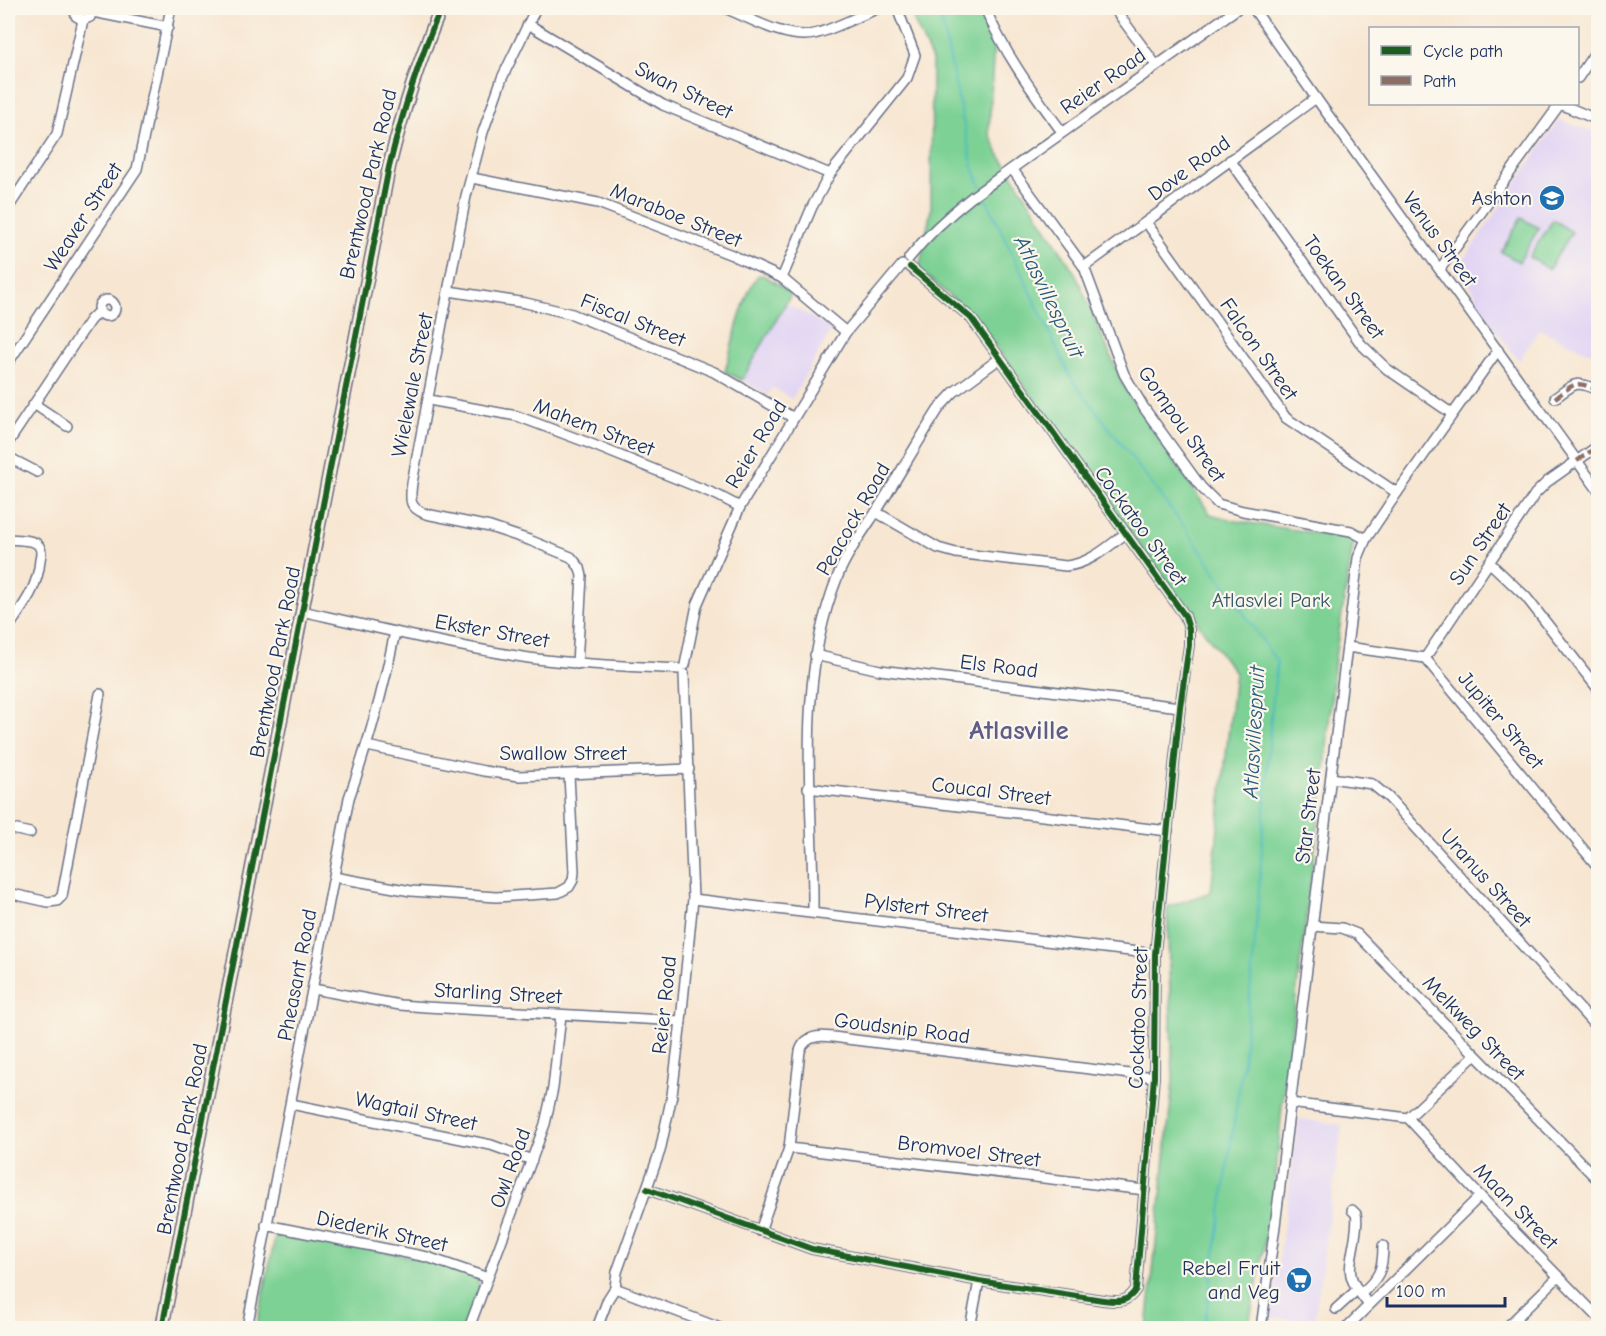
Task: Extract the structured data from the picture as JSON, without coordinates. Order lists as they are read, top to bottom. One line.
{"streets":{"street":["Reier Road","Swan Street","Dove Road","Brentwood Park Road","Maraboe Street","Weaver Street","Venus Street","Toekan Street","Fiscal Street","Falcon Street","Wielewale Street","Gompou Street","Mahem Street","Peacock Road","Cockatoo Street","Sun Street","Ekster Street","Els Road","Jupiter Street","Swallow Street","Coucal Street","Star Street","Uranus Street","Pylstert Street","Pheasant Road","Starling Street","Goudsnip Road","Melkweg Street","Wagtail Street","Bromvoel Street","Owl Road","Maan Street","Diederik Street"]},"crossings":[["Reier Road","Maraboe Street"],["Reier Road","Fiscal Street"],["Reier Road","Gompou Street"],["Reier Road","Mahem Street"],["Reier Road","Cockatoo Street"],["Reier Road","Ekster Street"],["Reier Road","Swallow Street"],["Reier Road","Pylstert Street"],["Reier Road","Starling Street"],["Swan Street","Wielewale Street"],["Dove Road","Venus Street"],["Dove Road","Toekan Street"],["Dove Road","Falcon Street"],["Dove Road","Gompou Street"],["Brentwood Park Road","Ekster Street"],["Maraboe Street","Wielewale Street"],["Venus Street","Sun Street"],["Venus Street","Star Street"],["Toekan Street","Star Street"],["Fiscal Street","Wielewale Street"],["Falcon Street","Star Street"],["Wielewale Street","Mahem Street"],["Wielewale Street","Ekster Street"],["Gompou Street","Star Street"],["Peacock Road","Cockatoo Street"],["Peacock Road","Els Road"],["Peacock Road","Coucal Street"],["Peacock Road","Pylstert Street"],["Cockatoo Street","Els Road"],["Cockatoo Street","Coucal Street"],["Cockatoo Street","Pylstert Street"],["Cockatoo Street","Goudsnip Road"],["Cockatoo Street","Bromvoel Street"],["Sun Street","Jupiter Street"],["Ekster Street","Pheasant Road"],["Swallow Street","Pheasant Road"],["Star Street","Uranus Street"],["Star Street","Melkweg Street"],["Pheasant Road","Starling Street"],["Pheasant Road","Wagtail Street"],["Pheasant Road","Diederik Street"],["Starling Street","Owl Road"],["Goudsnip Road","Bromvoel Street"],["Wagtail Street","Owl Road"],["Owl Road","Diederik Street"]],"districts":["Atlasville"],"water":["Atlasvillespruit"],"parks":["Atlasvlei Park"],"places":{"school or university":["Ashton"],"supermarket":["Rebel Fruit and Veg"]},"legend":["Cycle path","Path"],"scale_bar":"100 m"}
